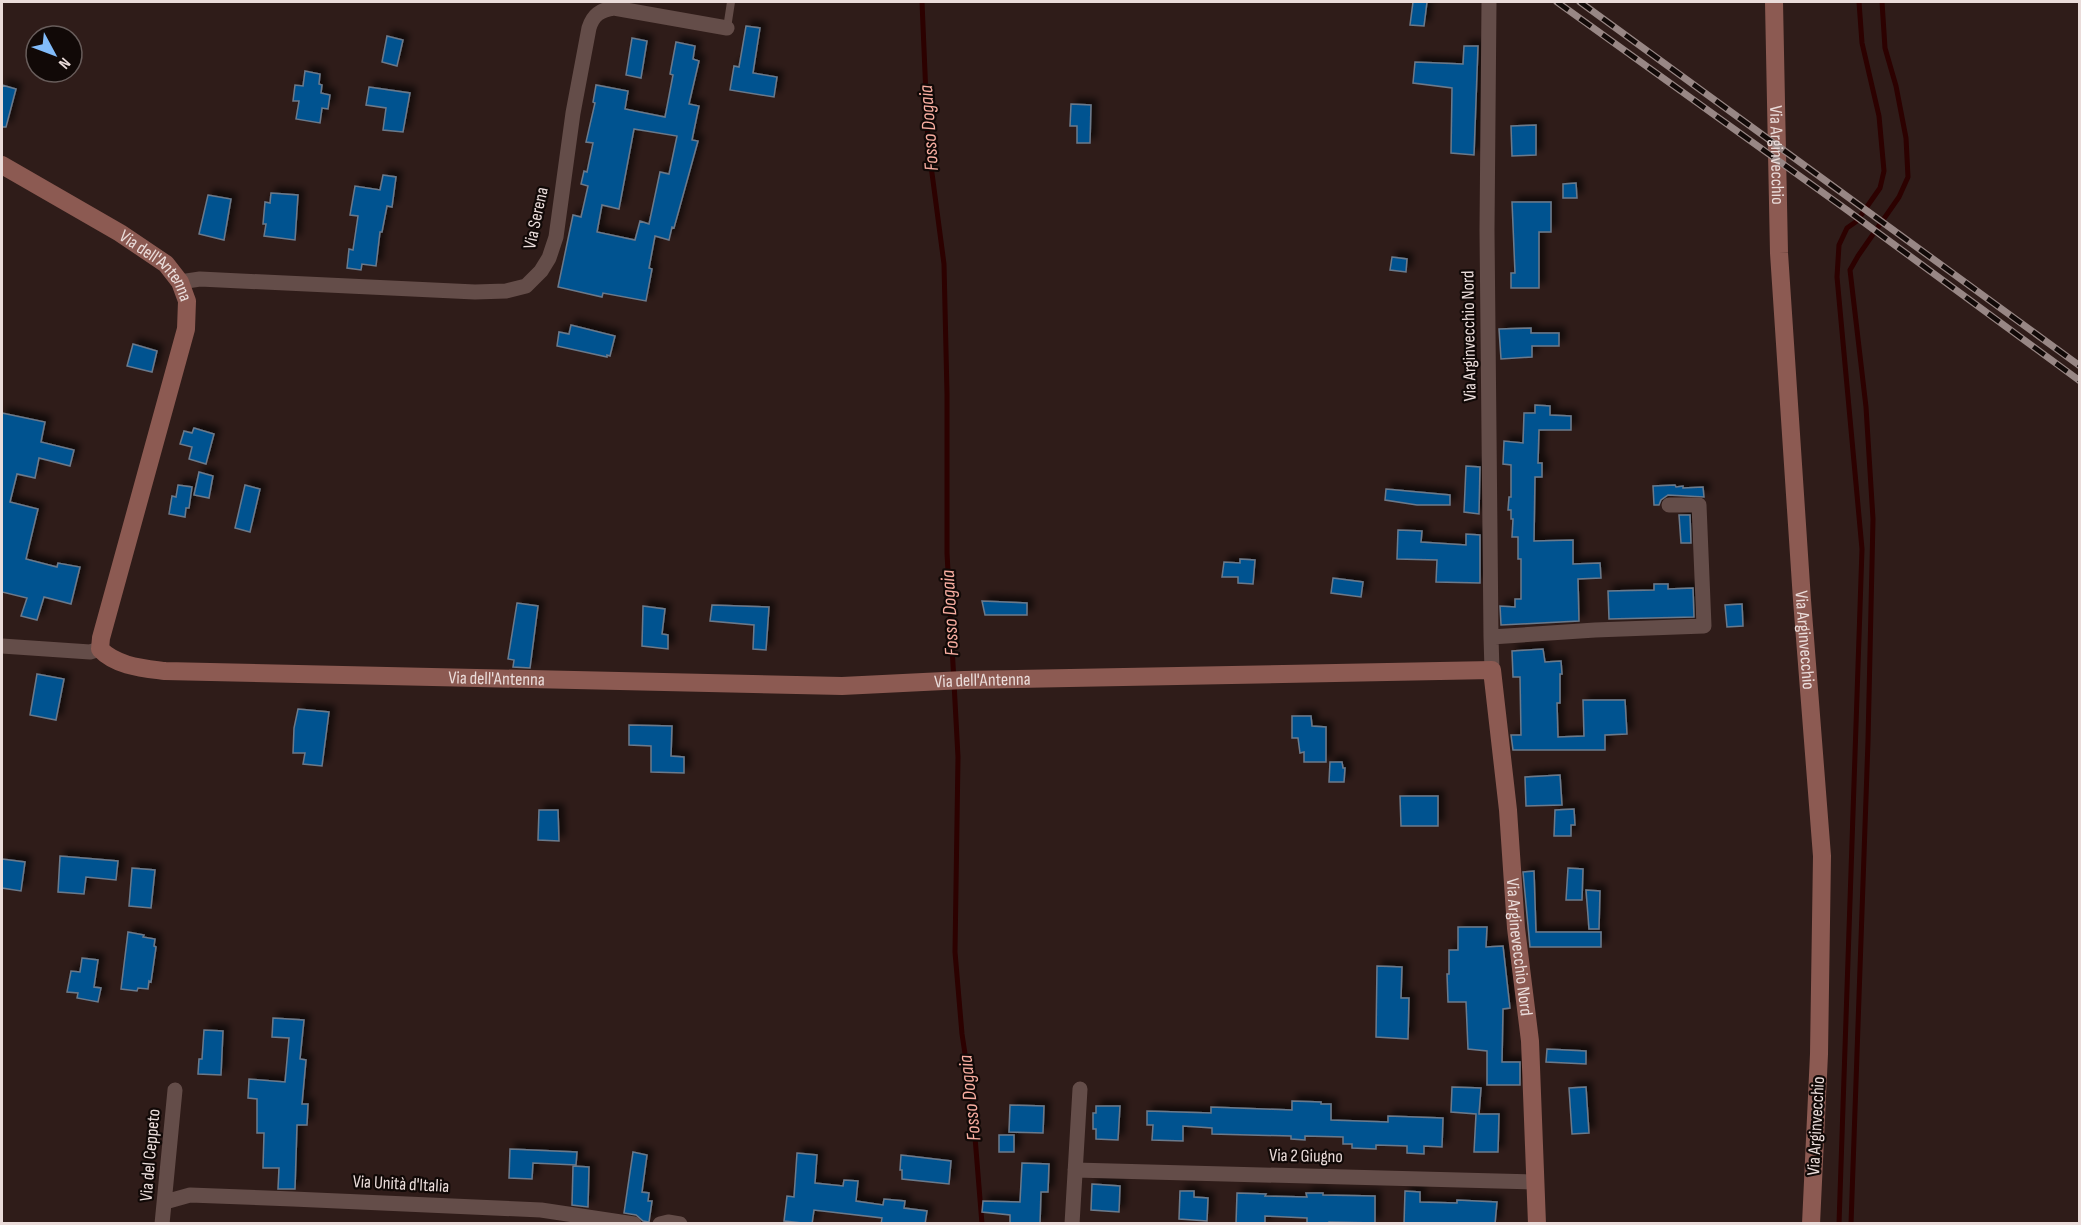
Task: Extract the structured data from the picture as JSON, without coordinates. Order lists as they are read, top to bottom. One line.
{"streets":{"street":["Via Arginvecchio","Via Serena","Via dell'Antenna","Via Arginvecchio Nord","Via Arginevecchio Nord","Via del Ceppeto","Via 2 Giugno","Via Unità d'Italia"]},"crossings":[["Via Serena","Via dell'Antenna"],["Via dell'Antenna","Via Arginvecchio Nord"],["Via dell'Antenna","Via Arginevecchio Nord"],["Via Arginvecchio Nord","Via Arginevecchio Nord"],["Via Arginevecchio Nord","Via 2 Giugno"],["Via del Ceppeto","Via Unità d'Italia"]],"water":["Fosso Dogaia"],"north":"bottom right"}
